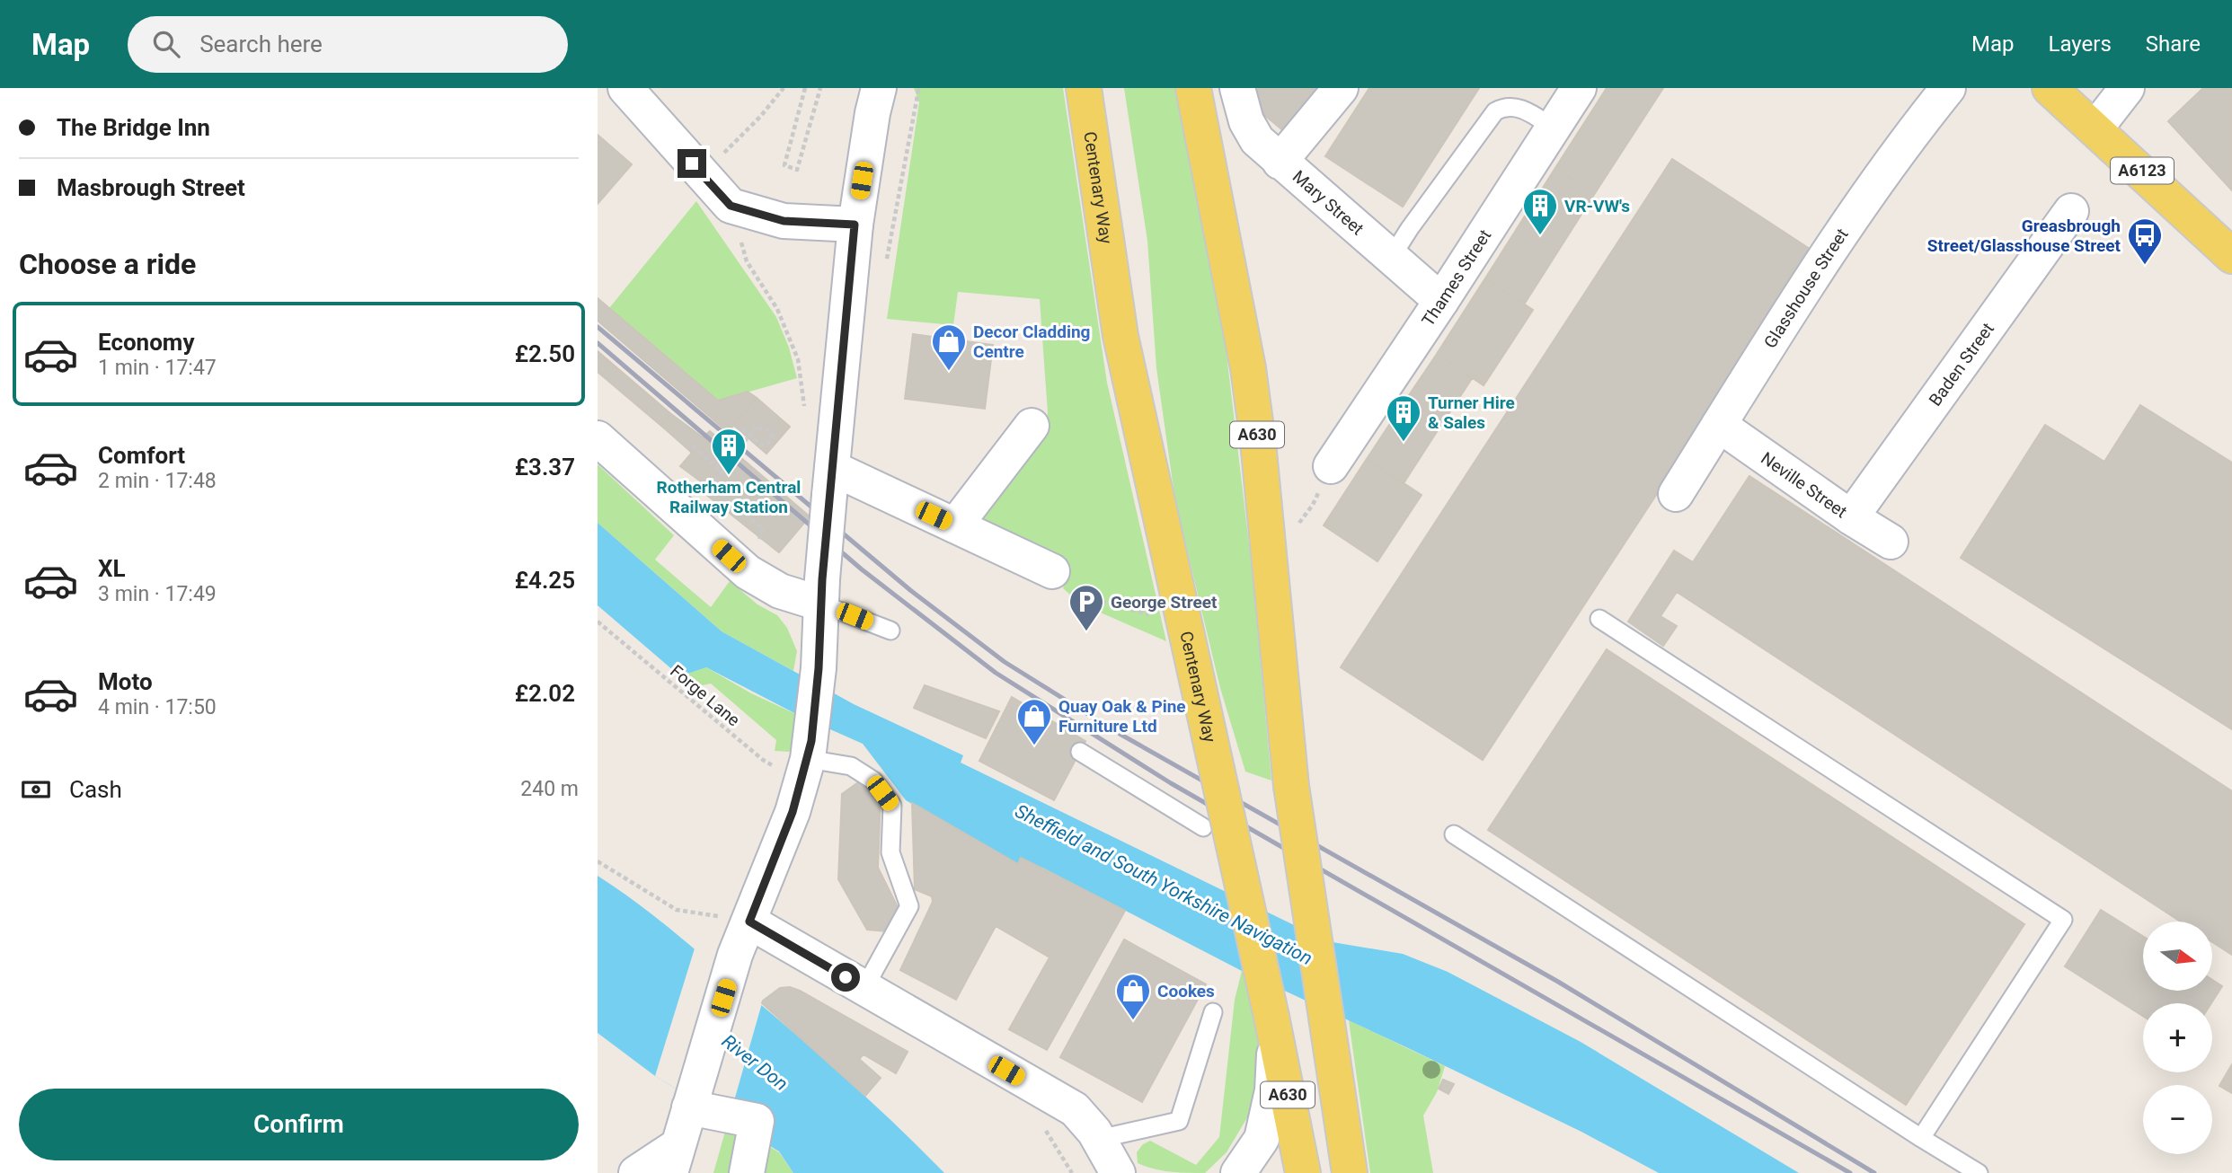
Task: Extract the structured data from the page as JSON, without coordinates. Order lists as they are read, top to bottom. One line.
{"streets":{"main road":["A6123","Centenary Way","A630"],"street":["Mary Street","Thames Street","Glasshouse Street","Baden Street","Neville Street"],"path":["Forge Lane"]},"crossings":[["Mary Street","Thames Street"],["Glasshouse Street","Neville Street"],["Baden Street","Neville Street"]],"water":["Sheffield and South Yorkshire Navigation","River Don"],"places":{"building":["VR-VW's","Turner Hire & Sales","Rotherham Central Railway Station"],"bus stop":["Greasbrough Street/Glasshouse Street"],"shop":["Decor Cladding Centre","Quay Oak & Pine Furniture Ltd","Cookes"],"parking":["George Street"]},"north":"right","page":{"header":"Map","search":"Search here","nav":["Map","Layers","Share"],"banner":["The Bridge Inn","Masbrough Street"],"heading":"Choose a ride","list":[{"name":"Economy","note":"1 min · 17:47","value":"£2.50"},{"name":"Comfort","note":"2 min · 17:48","value":"£3.37"},{"name":"XL","note":"3 min · 17:49","value":"£4.25"},{"name":"Moto","note":"4 min · 17:50","value":"£2.02"}],"pay":["Cash","240 m"],"map_buttons":["+","−"],"buttons":"Confirm"}}
